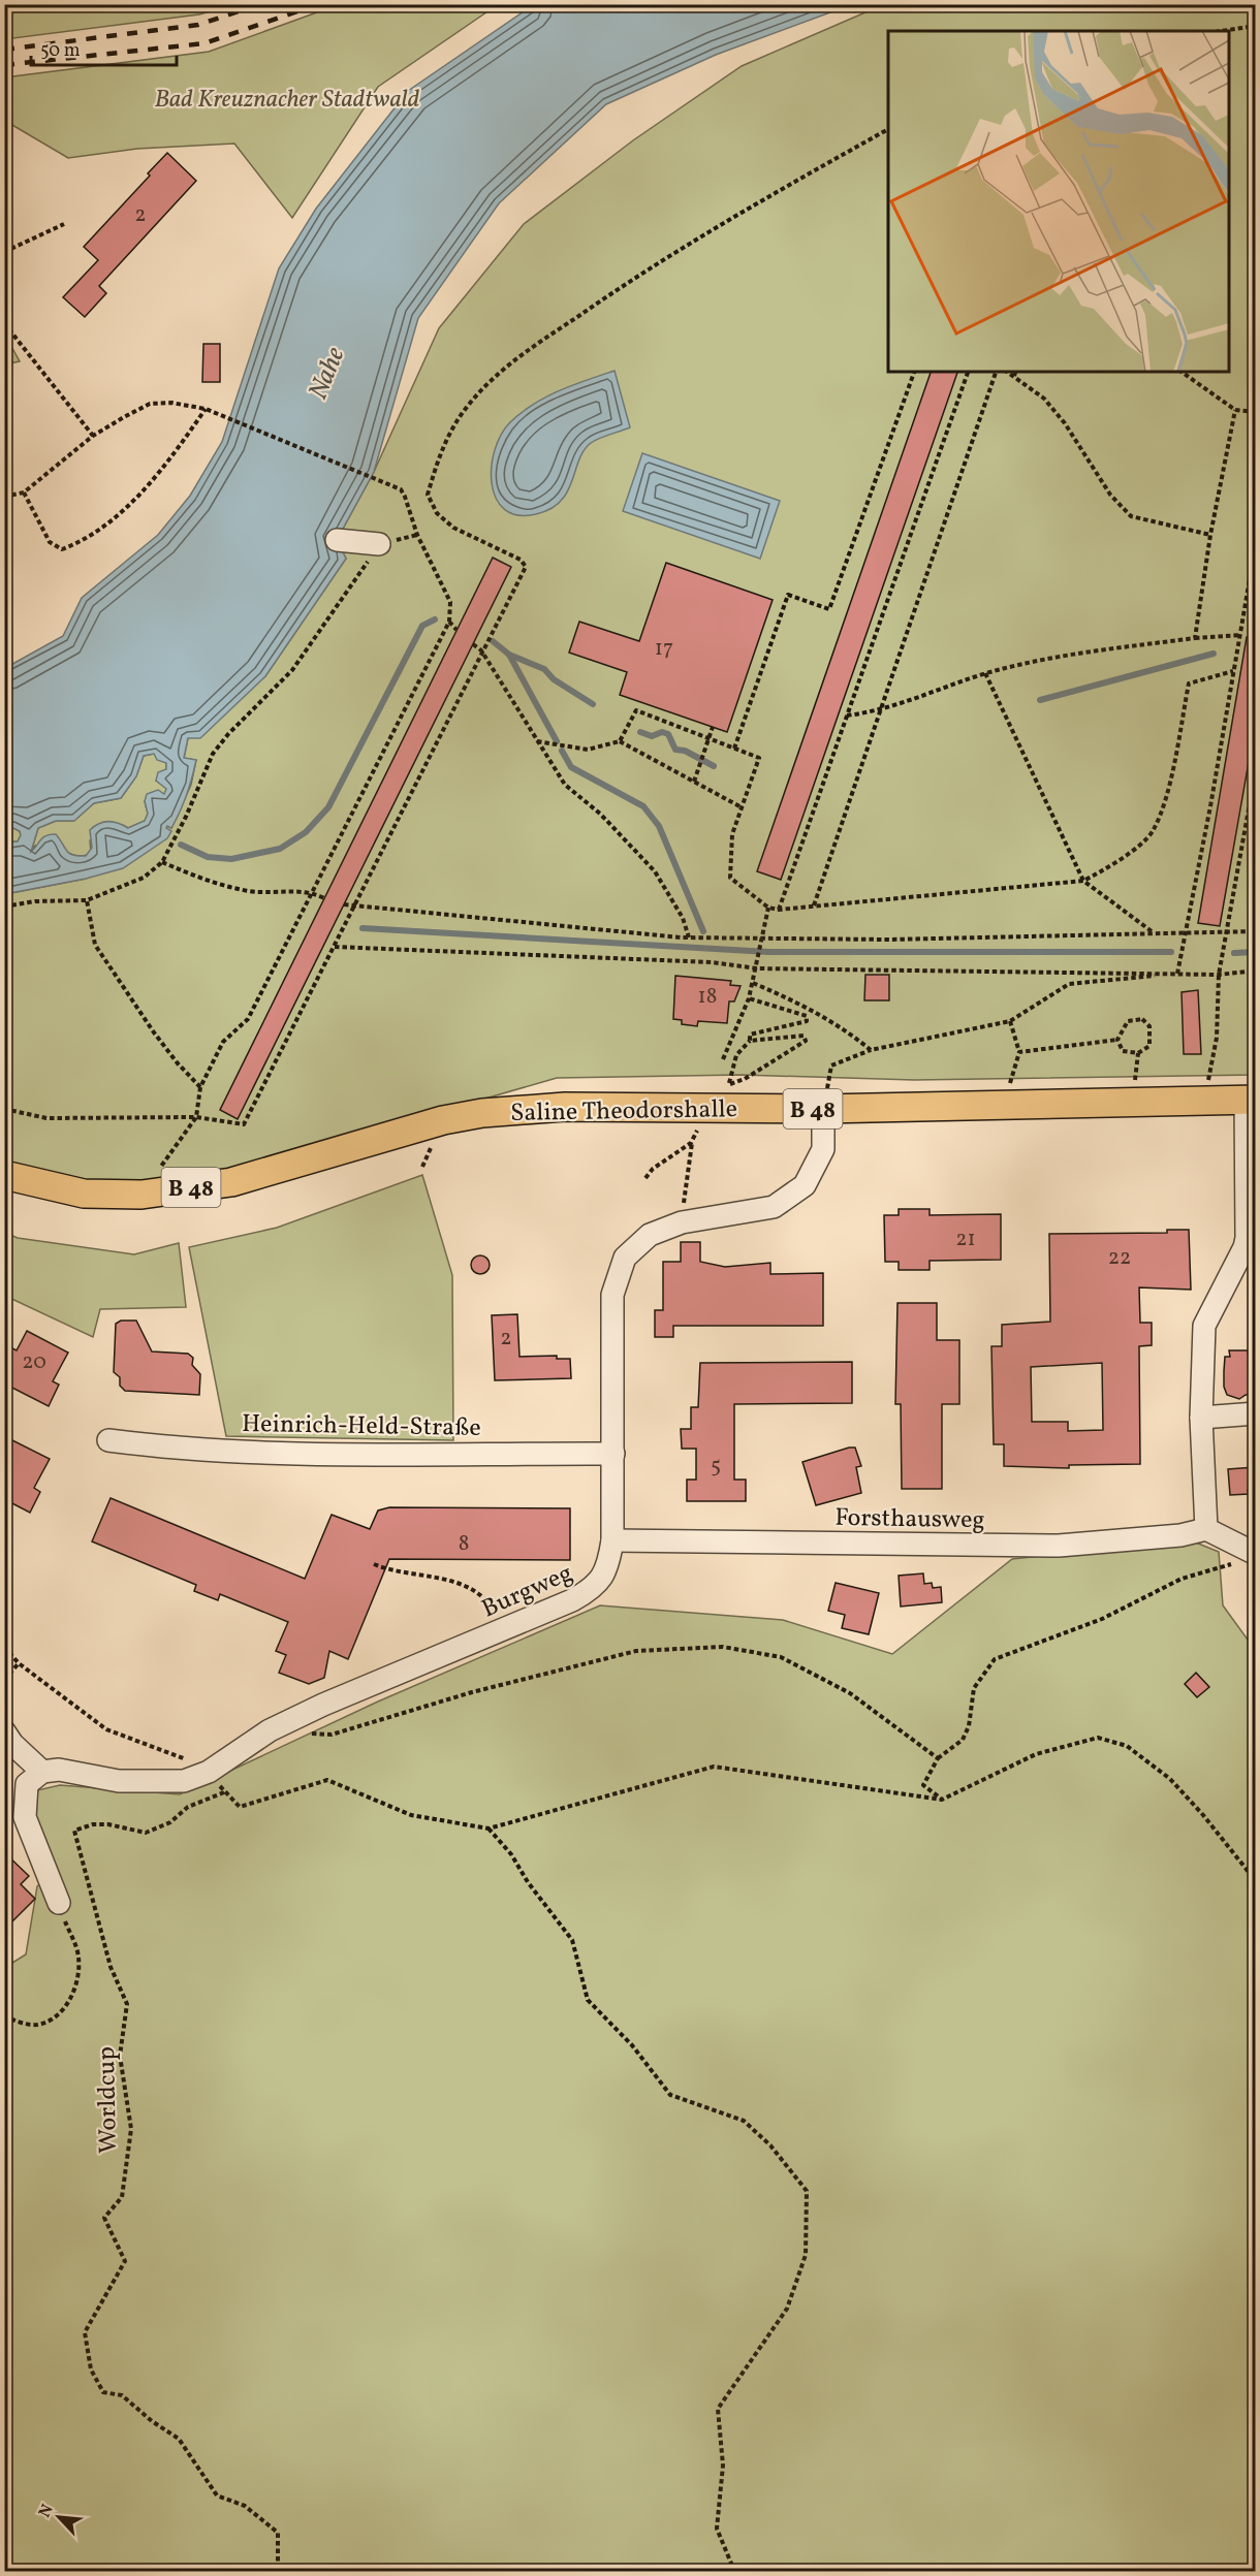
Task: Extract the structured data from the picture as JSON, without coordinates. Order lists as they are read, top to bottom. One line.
{"streets":{"main road":["B 48","Saline Theodorshalle"],"street":["Heinrich-Held-Straße","Forsthausweg","Burgweg"],"path":["Worldcup"]},"crossings":[["Saline Theodorshalle","Burgweg"],["Heinrich-Held-Straße","Burgweg"],["Forsthausweg","Burgweg"]],"water":["Nahe"],"parks":["Bad Kreuznacher Stadtwald"],"house_numbers":["2","17","18","21","22","2","20","5","8"],"scale_bar":"50 m","north":"top left"}
